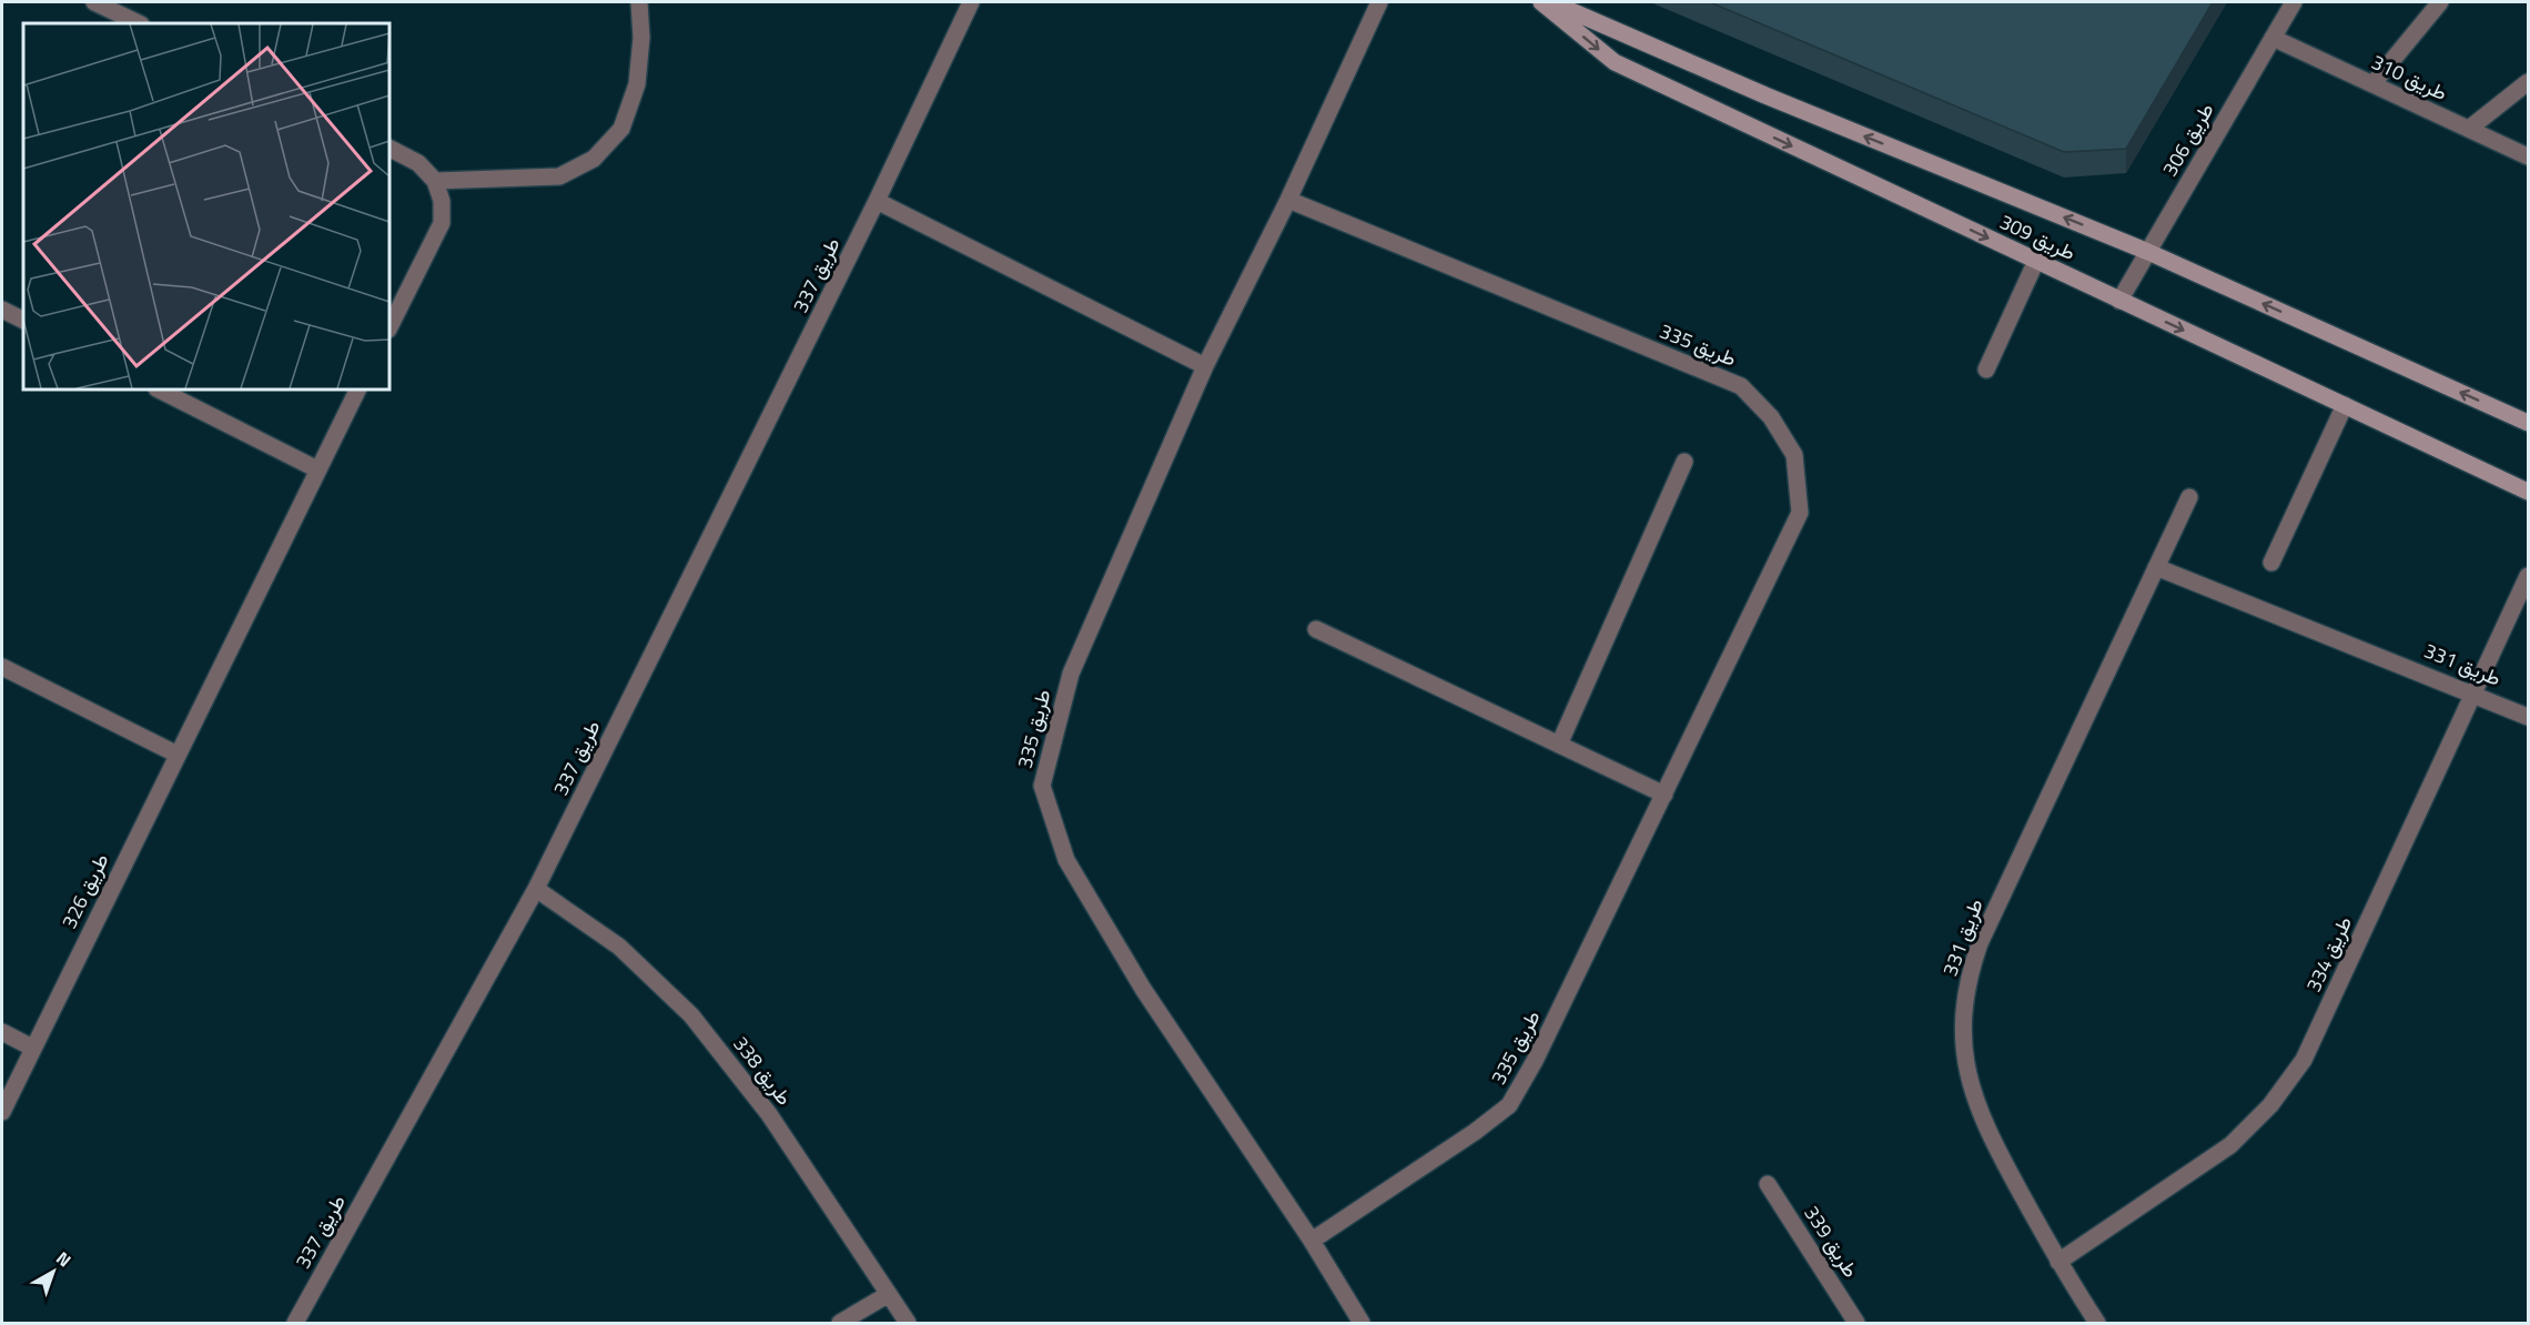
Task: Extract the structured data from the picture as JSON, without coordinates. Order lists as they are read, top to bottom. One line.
{"streets":{"street":["طريق 310","طريق 306","طريق 309","طريق 337","طريق 335","طريق 331","طريق 326","طريق 334","طريق 338","طريق 339"]},"crossings":[["طريق 310","طريق 306"],["طريق 306","طريق 309"],["طريق 337","طريق 338"],["طريق 331","طريق 334"]],"north":"top right"}
